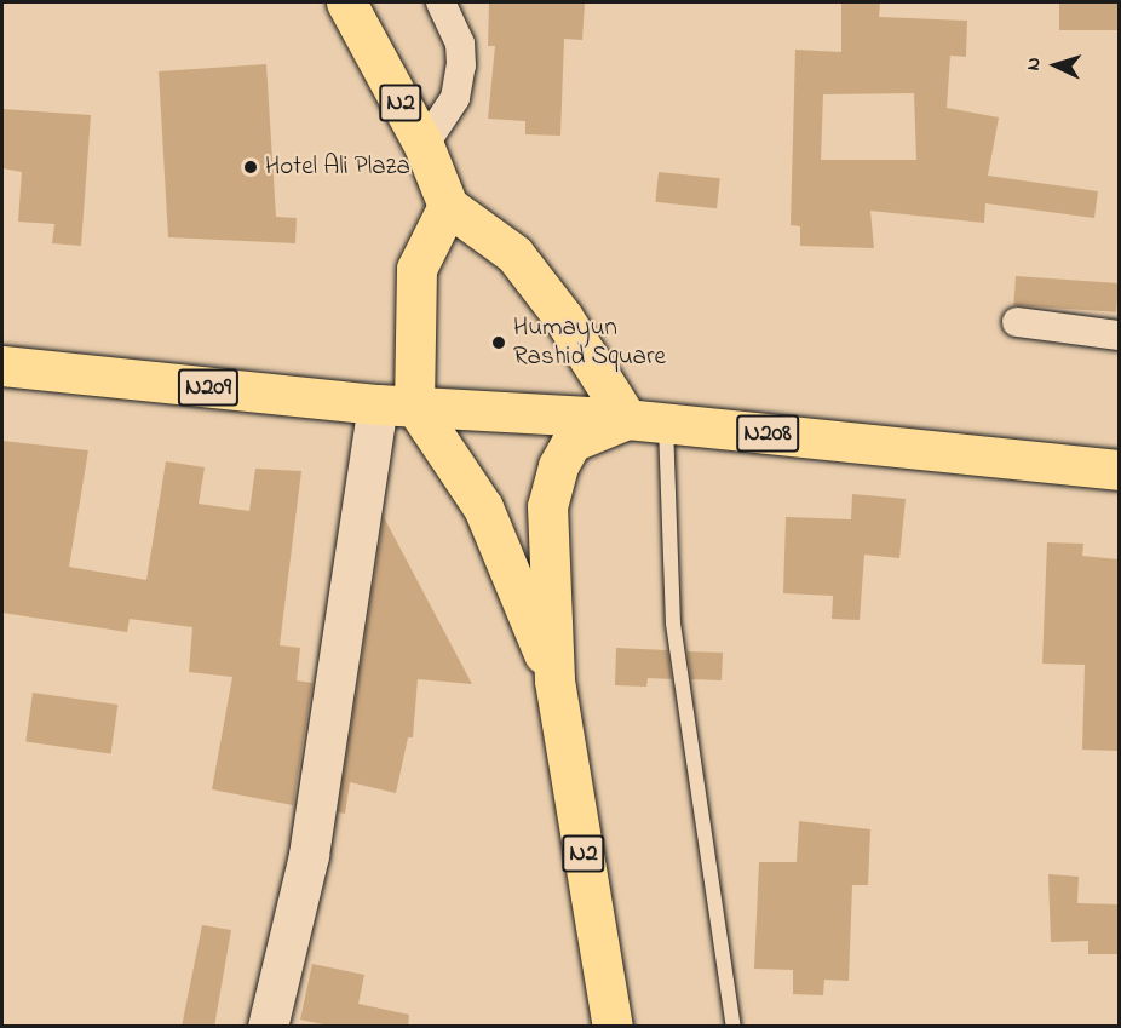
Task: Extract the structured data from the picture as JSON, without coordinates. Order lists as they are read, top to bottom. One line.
{"streets":{"highway":["N2","N209","N208"]},"crossings":[["N2","N209"],["N2","N208"],["N209","N208"]],"places":["Hotel Ali Plaza","Humayun Rashid Square"],"north":"left"}
